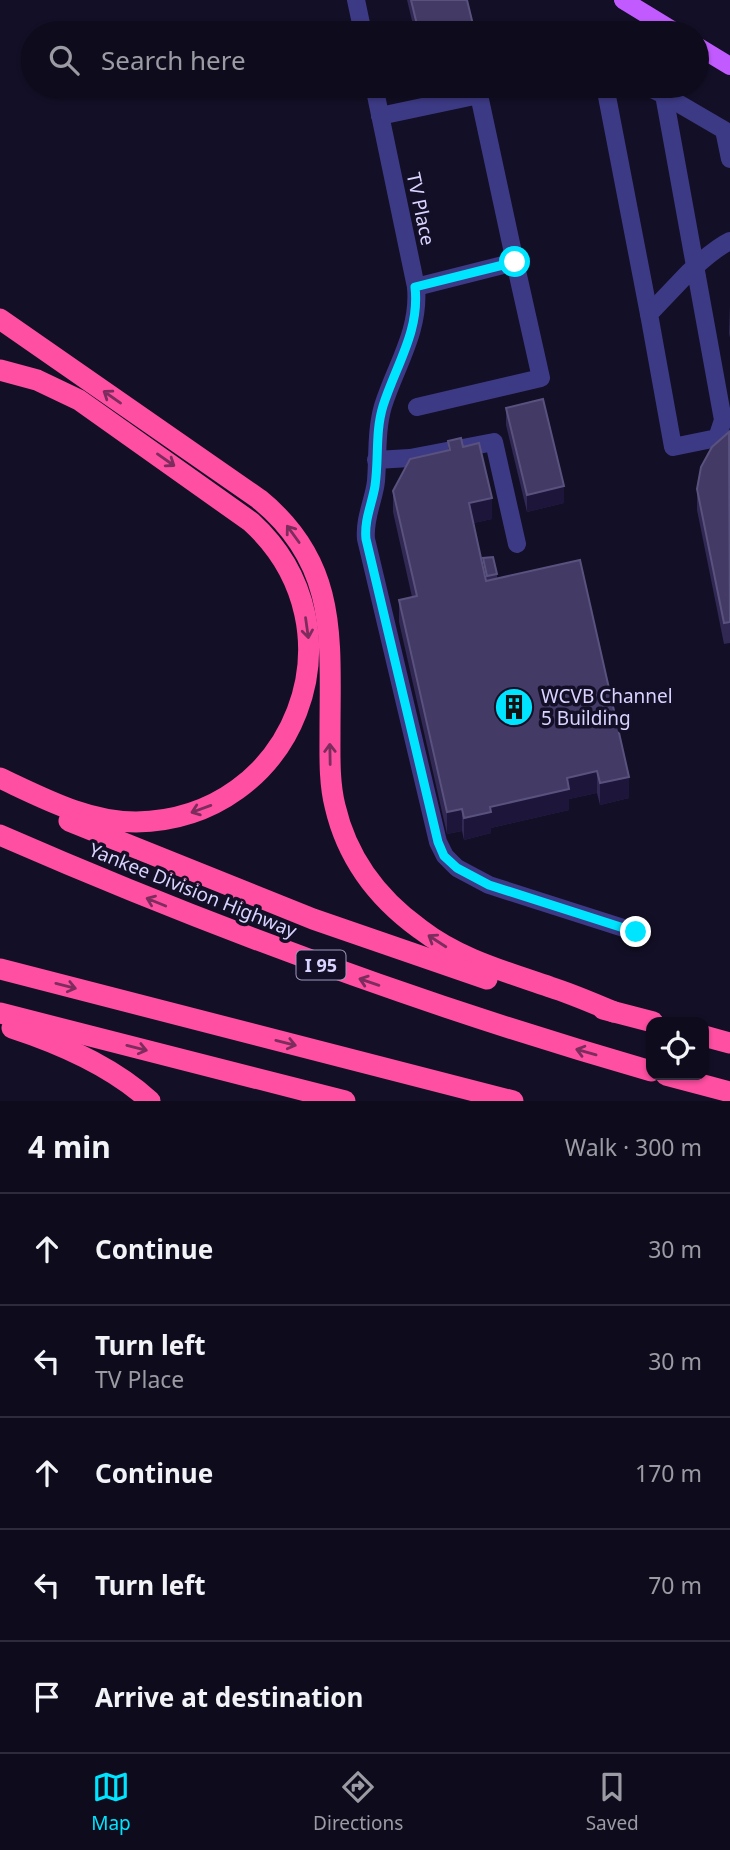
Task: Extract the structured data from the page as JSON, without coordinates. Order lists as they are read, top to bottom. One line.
{"streets":{"highway":["Yankee Division Highway","I 95"],"street":["TV Place"]},"places":{"building":["WCVB Channel 5 Building"]},"page":{"search":"Search here","heading":["4 min","Walk · 300 m"],"list":[["Continue","30 m"],["Turn left","TV Place","30 m"],["Continue","170 m"],["Turn left","70 m"],"Arrive at destination"],"nav":["Map","Directions","Saved"]}}
